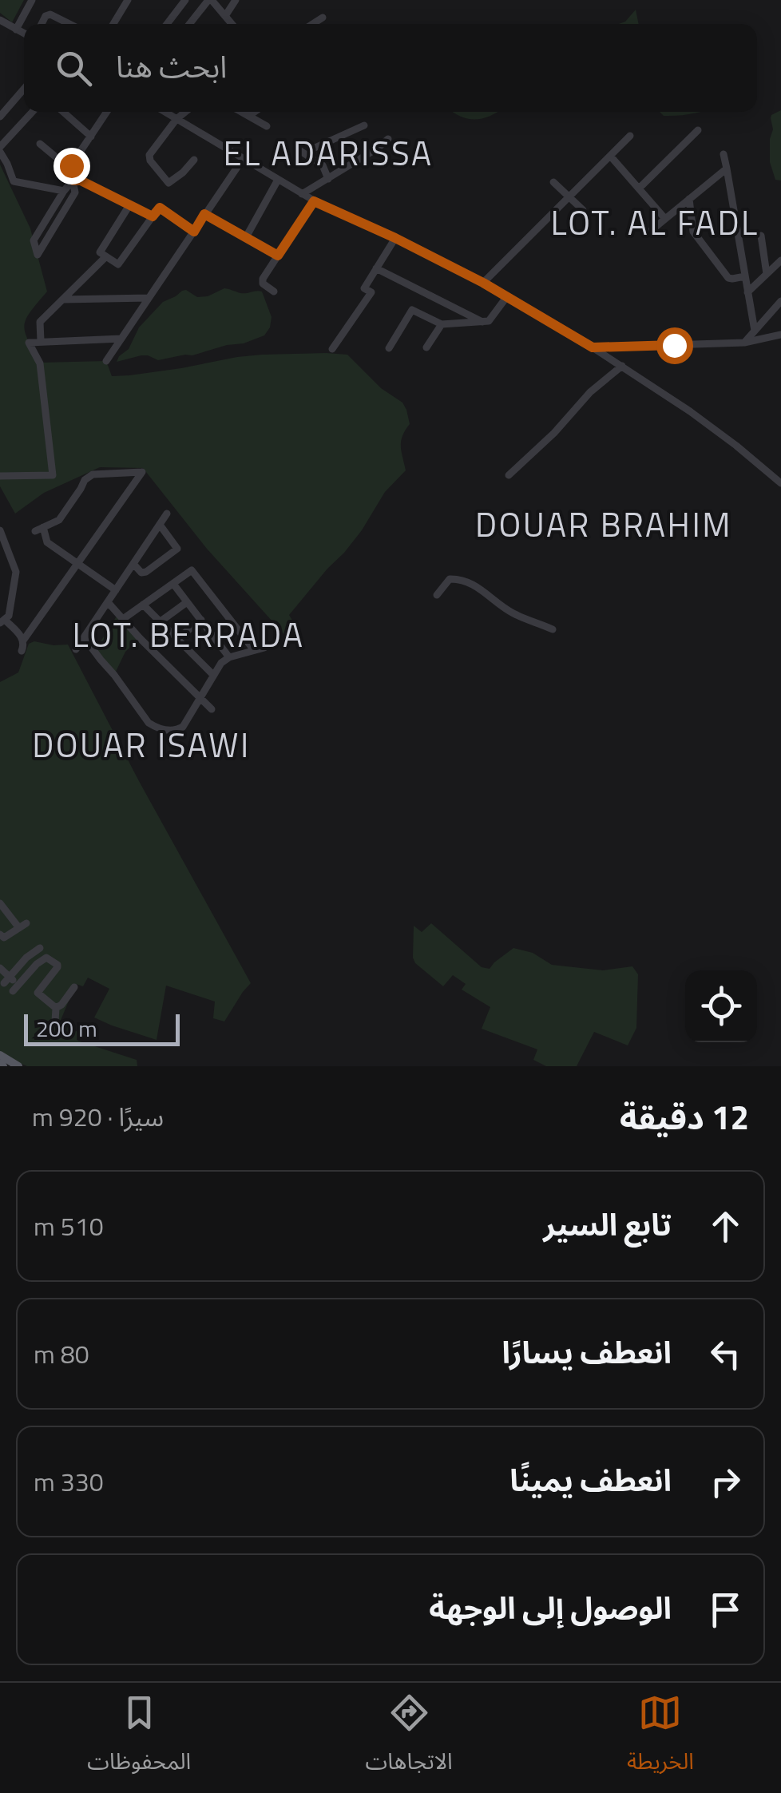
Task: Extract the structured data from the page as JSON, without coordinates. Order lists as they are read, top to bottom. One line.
{"districts":["EL ADARISSA","LOT. AL FADL","DOUAR BRAHIM","LOT. BERRADA","DOUAR ISAWI"],"scale_bar":"200 m","page":{"search":"ابحث هنا","scale":"200 m","heading":["12 دقيقة","سيرًا · 920 m"],"list":[["تابع السير","510 m"],["انعطف يسارًا","80 m"],["انعطف يمينًا","330 m"],"الوصول إلى الوجهة"],"nav":["الخريطة","الاتجاهات","المحفوظات"]}}
